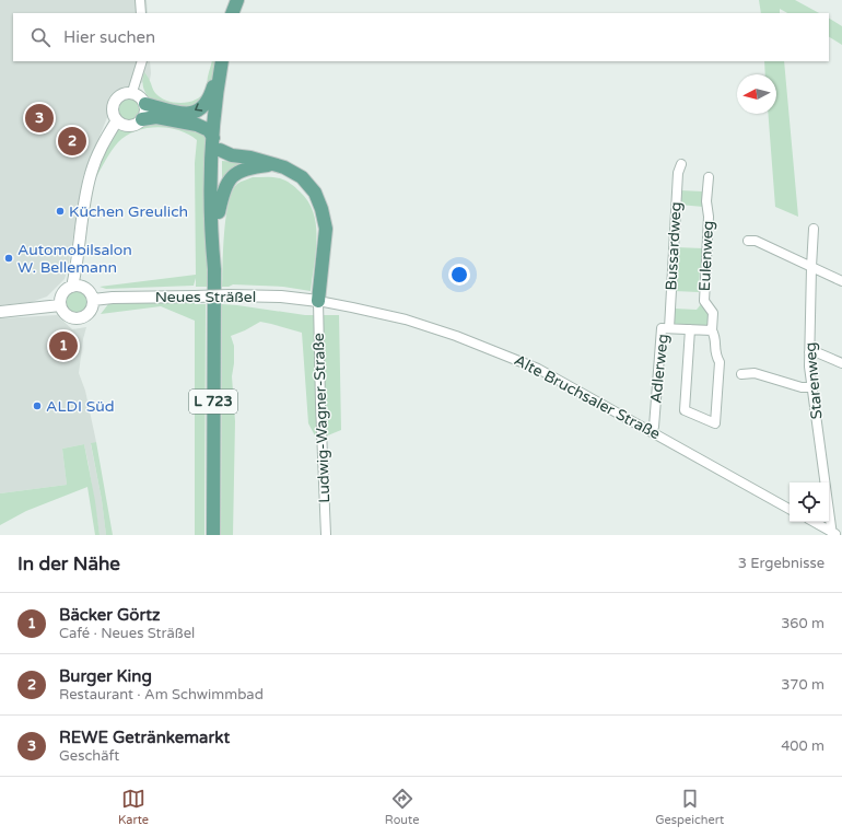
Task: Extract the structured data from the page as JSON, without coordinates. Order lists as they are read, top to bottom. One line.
{"streets":{"main road":["L 723"],"street":["Bussardweg","Eulenweg","Neues Sträßel","Adlerweg","Starenweg","Alte Bruchsaler Straße","Ludwig-Wagner-Straße"]},"crossings":[["Bussardweg","Adlerweg"],["Eulenweg","Adlerweg"],["Neues Sträßel","Alte Bruchsaler Straße"],["Neues Sträßel","Ludwig-Wagner-Straße"],["Adlerweg","Alte Bruchsaler Straße"],["Alte Bruchsaler Straße","Ludwig-Wagner-Straße"]],"places":["Küchen Greulich","Automobilsalon W. Bellemann","ALDI Süd"],"north":"left","page":{"search":"Hier suchen","pins":["3","2","1"],"heading":["In der Nähe","3 Ergebnisse"],"list":[{"mark":"1","name":"Bäcker Görtz","note":"Café · Neues Sträßel","value":"360 m"},{"mark":"2","name":"Burger King","note":"Restaurant · Am Schwimmbad","value":"370 m"},{"mark":"3","name":"REWE Getränkemarkt","note":"Geschäft","value":"400 m"}],"nav":["Karte","Route","Gespeichert"]}}
